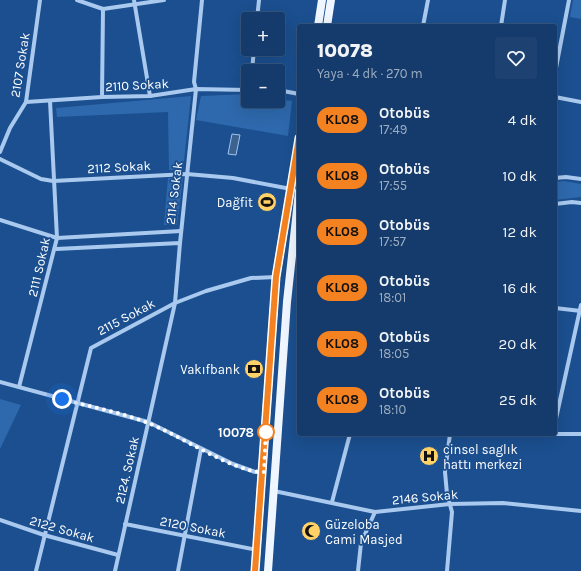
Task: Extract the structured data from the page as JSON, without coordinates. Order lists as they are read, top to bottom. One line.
{"streets":{"street":["2107 Sokak","2110 Sokak","2112 Sokak","2114 Sokak","2111 Sokak","2115 Sokak","2124. Sokak","2146 Sokak","2120 Sokak","2122 Sokak"]},"crossings":[["2107 Sokak","2110 Sokak"],["2110 Sokak","2114 Sokak"],["2110 Sokak","2111 Sokak"],["2112 Sokak","2114 Sokak"],["2112 Sokak","2111 Sokak"],["2114 Sokak","2111 Sokak"],["2114 Sokak","2124. Sokak"],["2115 Sokak","2124. Sokak"],["2115 Sokak","2122 Sokak"],["2124. Sokak","2120 Sokak"],["2124. Sokak","2122 Sokak"]],"places":{"sports":["Dağfit"],"bank":["Vakıfbank"],"other":["10078"],"hospital":["cinsel saglık hattı merkezi"],"mosque":["Güzeloba Cami Masjed"]},"lines":["bus line KL08"],"page":{"map_buttons":["+","−"],"heading":["10078","Yaya · 4 dk · 270 m"],"list":[{"mark":"KL08","name":"Otobüs","note":"17:49","value":"4 dk"},{"mark":"KL08","name":"Otobüs","note":"17:55","value":"10 dk"},{"mark":"KL08","name":"Otobüs","note":"17:57","value":"12 dk"},{"mark":"KL08","name":"Otobüs","note":"18:01","value":"16 dk"},{"mark":"KL08","name":"Otobüs","note":"18:05","value":"20 dk"},{"mark":"KL08","name":"Otobüs","note":"18:10","value":"25 dk"}]}}
